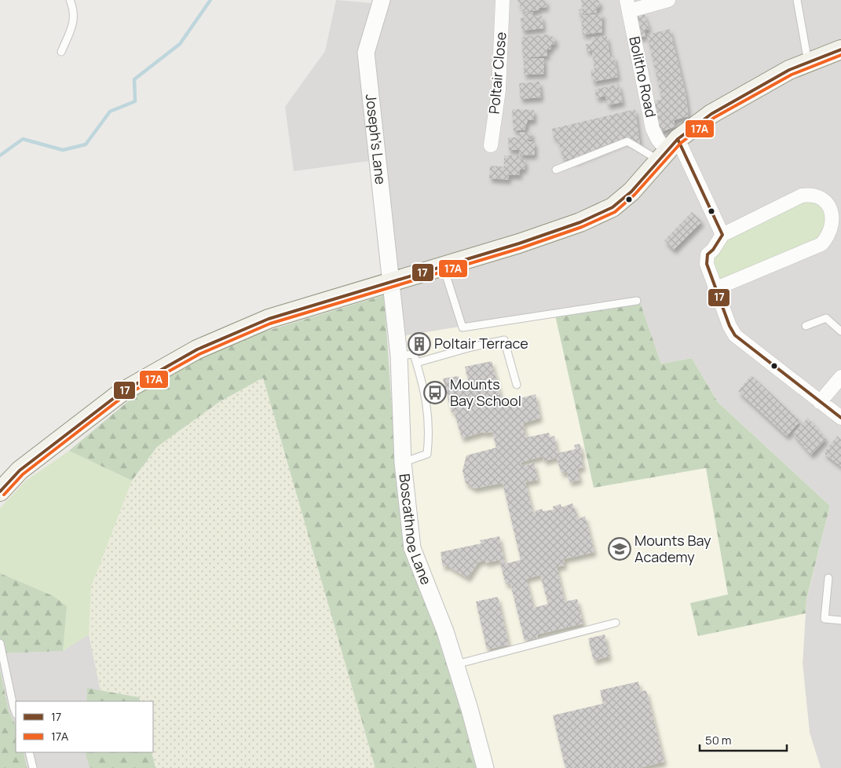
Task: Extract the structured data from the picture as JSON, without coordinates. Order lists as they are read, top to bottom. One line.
{"streets":{"street":["Poltair Close","Bolitho Road","Joseph's Lane","Boscathnoe Lane"]},"crossings":[["Joseph's Lane","Boscathnoe Lane"]],"places":{"building":["Poltair Terrace"],"bus stop":["Mounts Bay School"],"school or university":["Mounts Bay Academy"]},"lines":["transit line 17","transit line 17A"],"legend":["17","17A"],"scale_bar":"50 m"}
